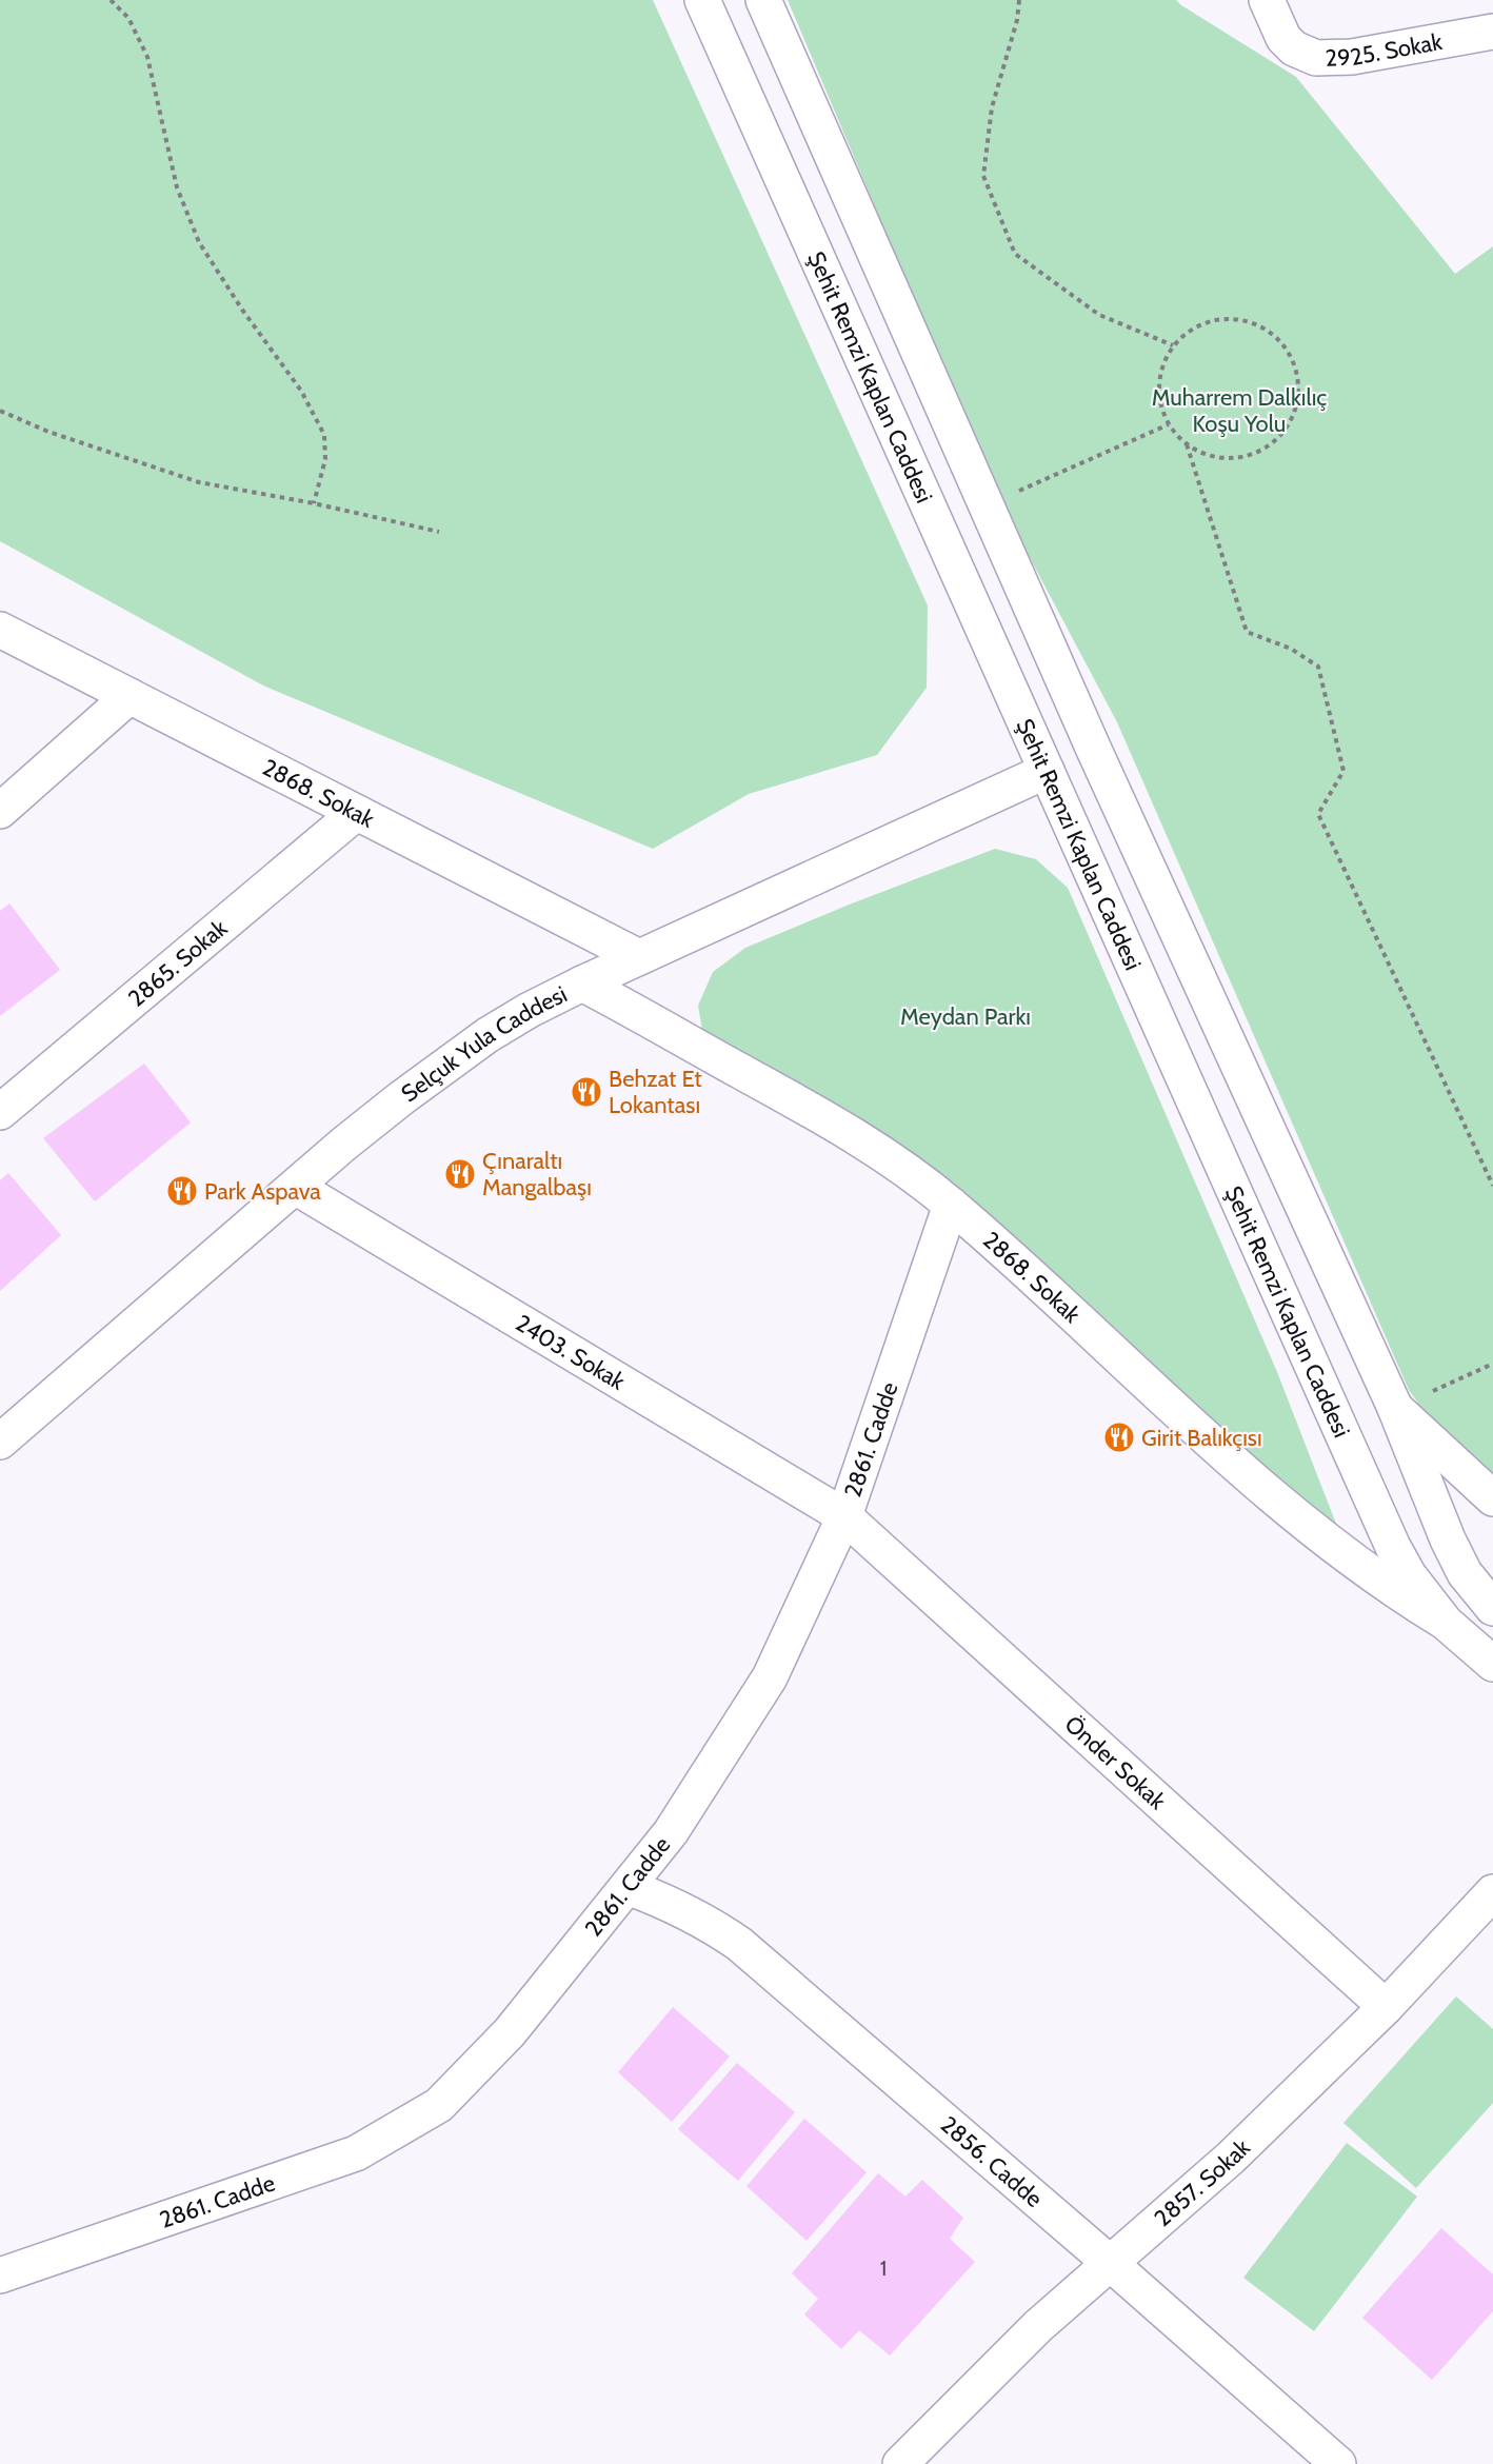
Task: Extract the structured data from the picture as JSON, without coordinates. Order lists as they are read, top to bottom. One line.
{"streets":{"street":["2925. Sokak","Şehit Remzi Kaplan Caddesi","2868. Sokak","2865. Sokak","Selçuk Yula Caddesi","2403. Sokak","2861. Cadde","Önder Sokak","2856. Cadde","2857. Sokak"]},"crossings":[["Şehit Remzi Kaplan Caddesi","2868. Sokak"],["Şehit Remzi Kaplan Caddesi","Selçuk Yula Caddesi"],["2868. Sokak","2865. Sokak"],["2868. Sokak","Selçuk Yula Caddesi"],["2868. Sokak","2861. Cadde"],["Selçuk Yula Caddesi","2403. Sokak"],["2403. Sokak","2861. Cadde"],["2403. Sokak","Önder Sokak"],["2861. Cadde","Önder Sokak"],["2861. Cadde","2856. Cadde"],["Önder Sokak","2857. Sokak"],["2856. Cadde","2857. Sokak"]],"parks":["Muharrem Dalkılıç Koşu Yolu","Meydan Parkı"],"places":{"restaurant":["Behzat Et Lokantası","Çınaraltı Mangalbaşı","Park Aspava","Girit Balıkçısı"]},"house_numbers":["1"]}
